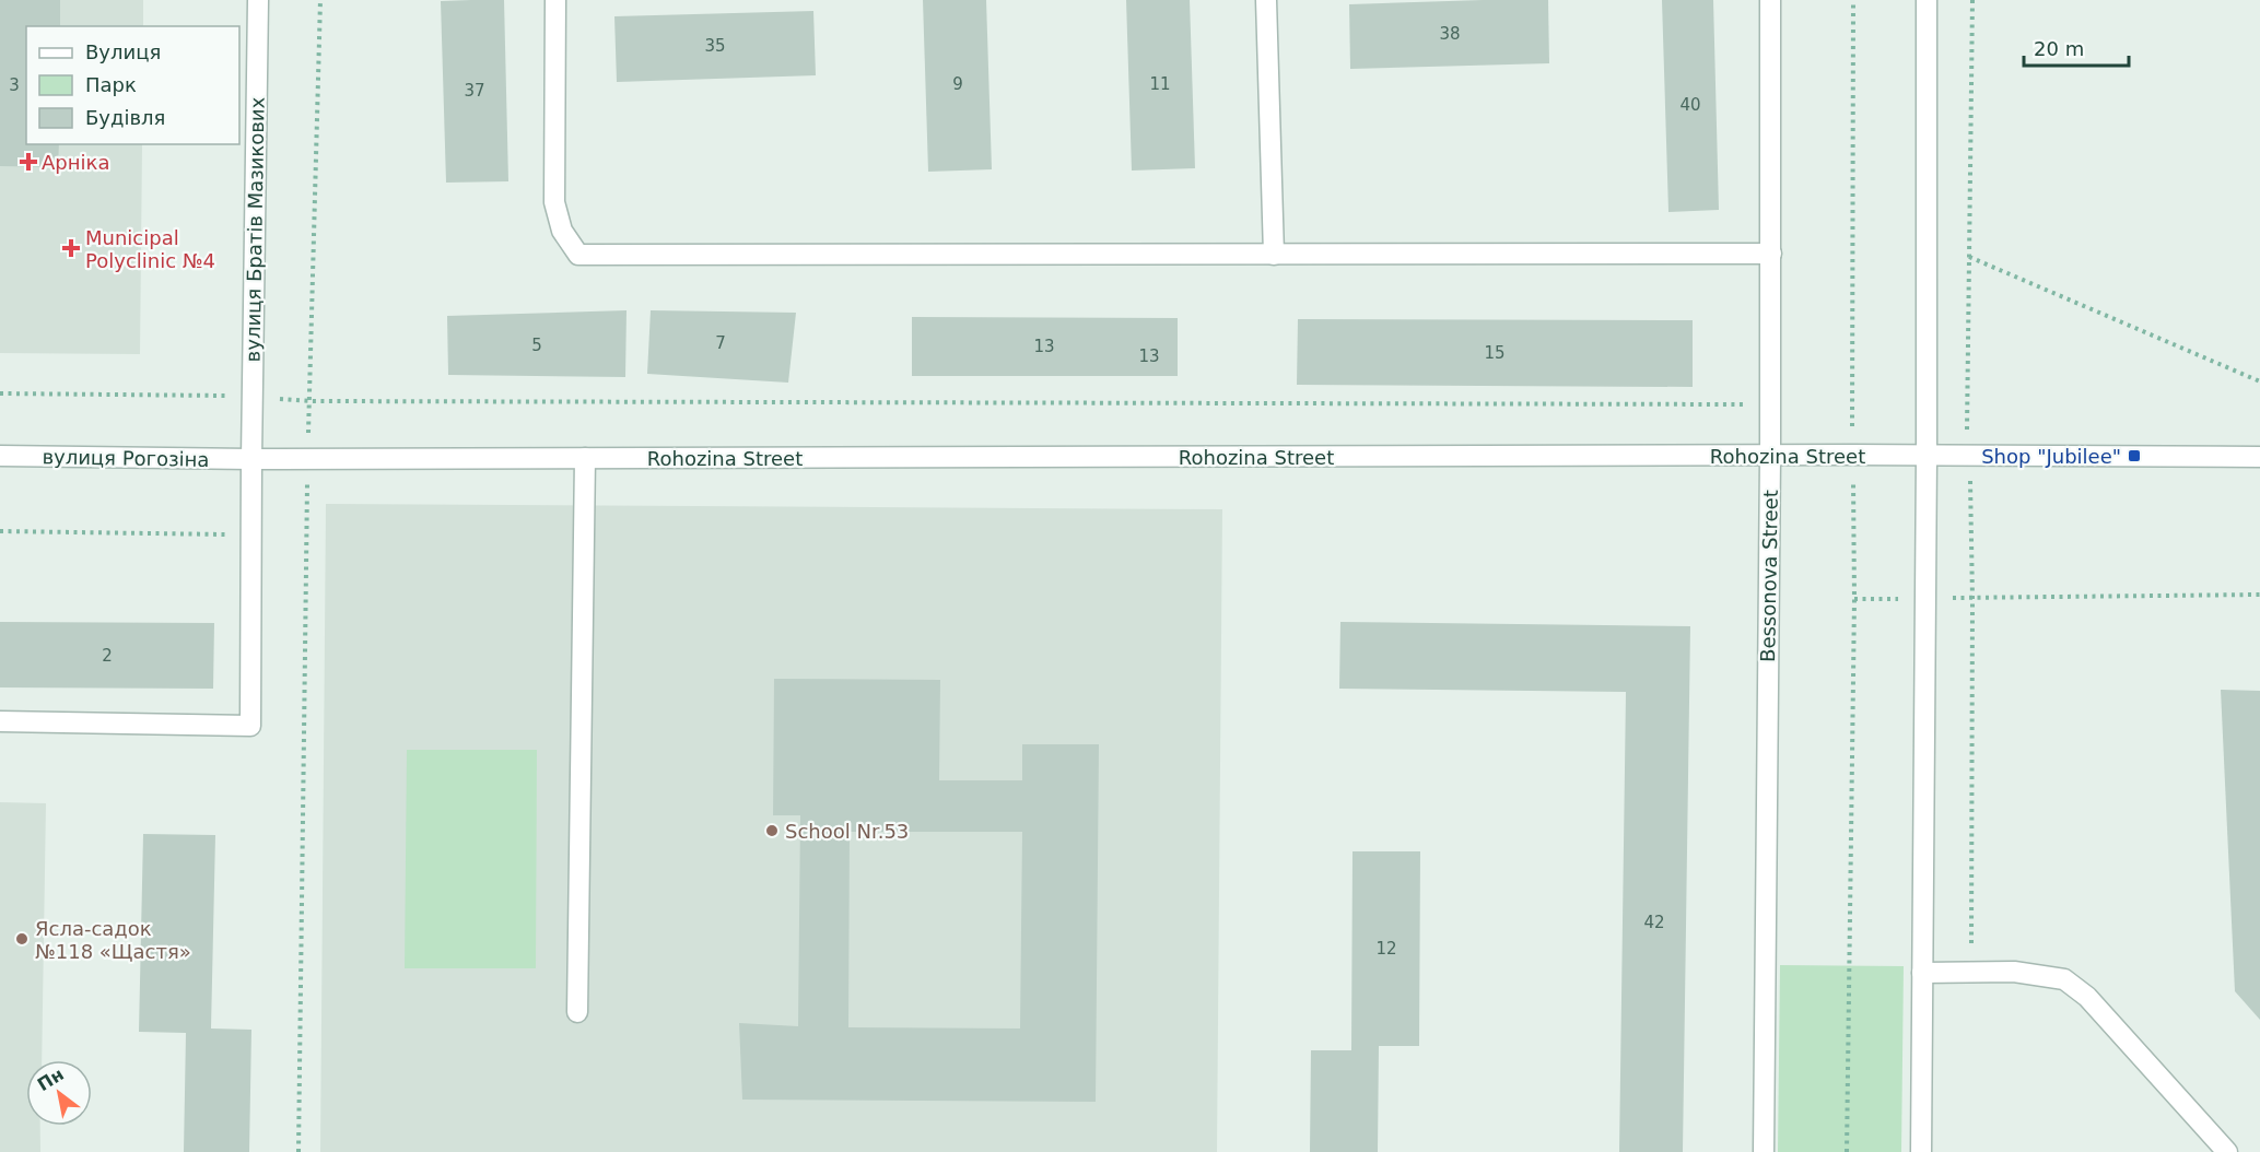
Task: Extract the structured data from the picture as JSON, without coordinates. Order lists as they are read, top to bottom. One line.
{"streets":{"street":["вулиця Братів Мазикових","Rohozina Street","вулиця Рогозіна","Bessonova Street"]},"crossings":[["вулиця Братів Мазикових","Rohozina Street"],["вулиця Братів Мазикових","вулиця Рогозіна"],["Rohozina Street","вулиця Рогозіна"],["Rohozina Street","Bessonova Street"]],"places":{"health":["Арніка","Municipal Polyclinic №4"],"transit":["Shop \"Jubilee\""],"other":["School Nr.53","Ясла-садок №118 «Щастя»"]},"house_numbers":["38","35","9","11","3","37","40","7","5","13","15","13","2","42","12"],"legend":["Вулиця","Парк","Будівля"],"scale_bar":"20 m","north":"top left"}
